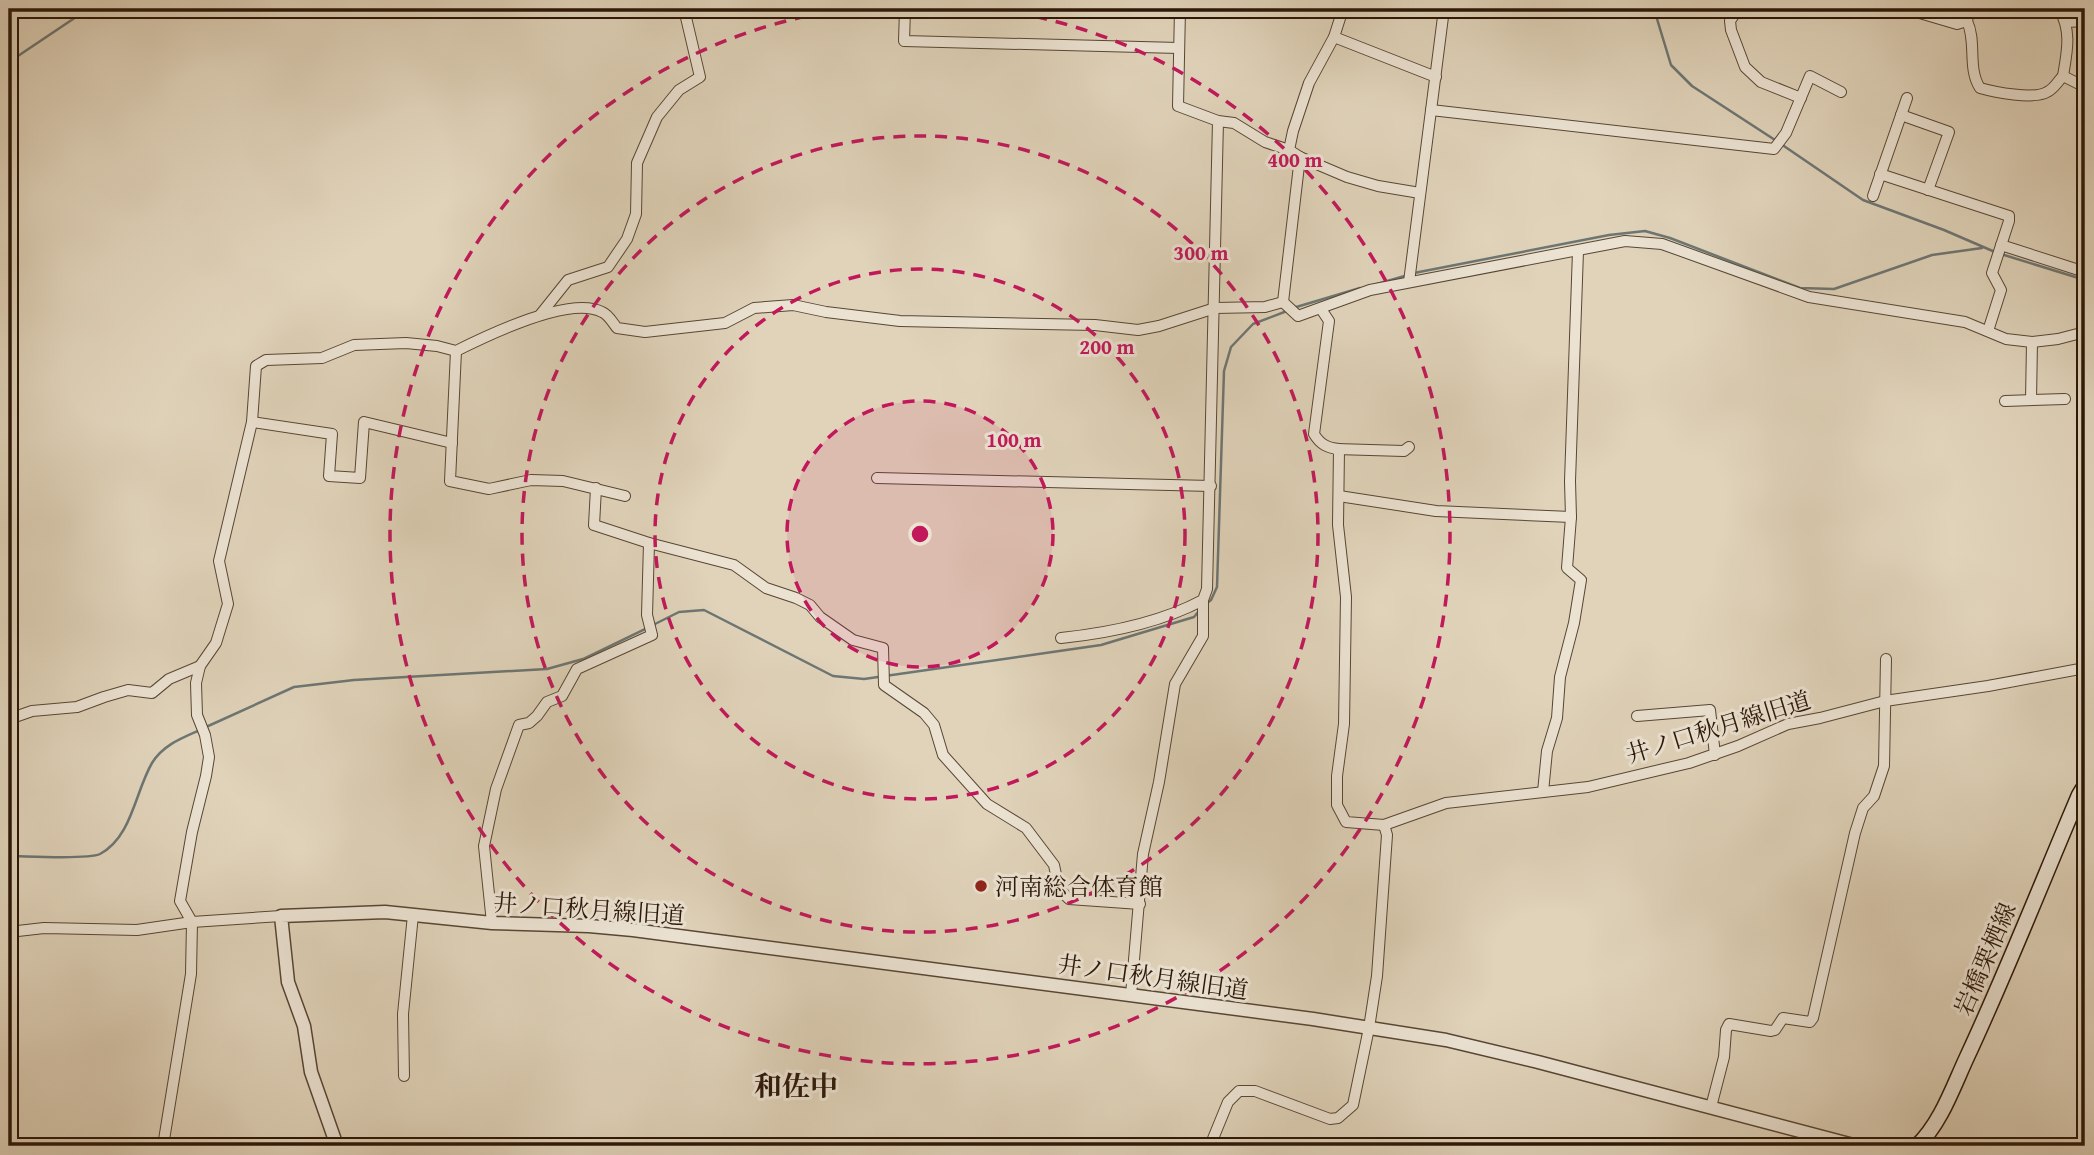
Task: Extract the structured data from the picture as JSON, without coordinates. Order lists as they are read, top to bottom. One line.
{"streets":{"main road":["岩橋栗栖線"],"street":["井ノ口秋月線旧道"]},"districts":["和佐中"],"places":["河南総合体育館"],"rings":["400 m","300 m","200 m","100 m"]}
